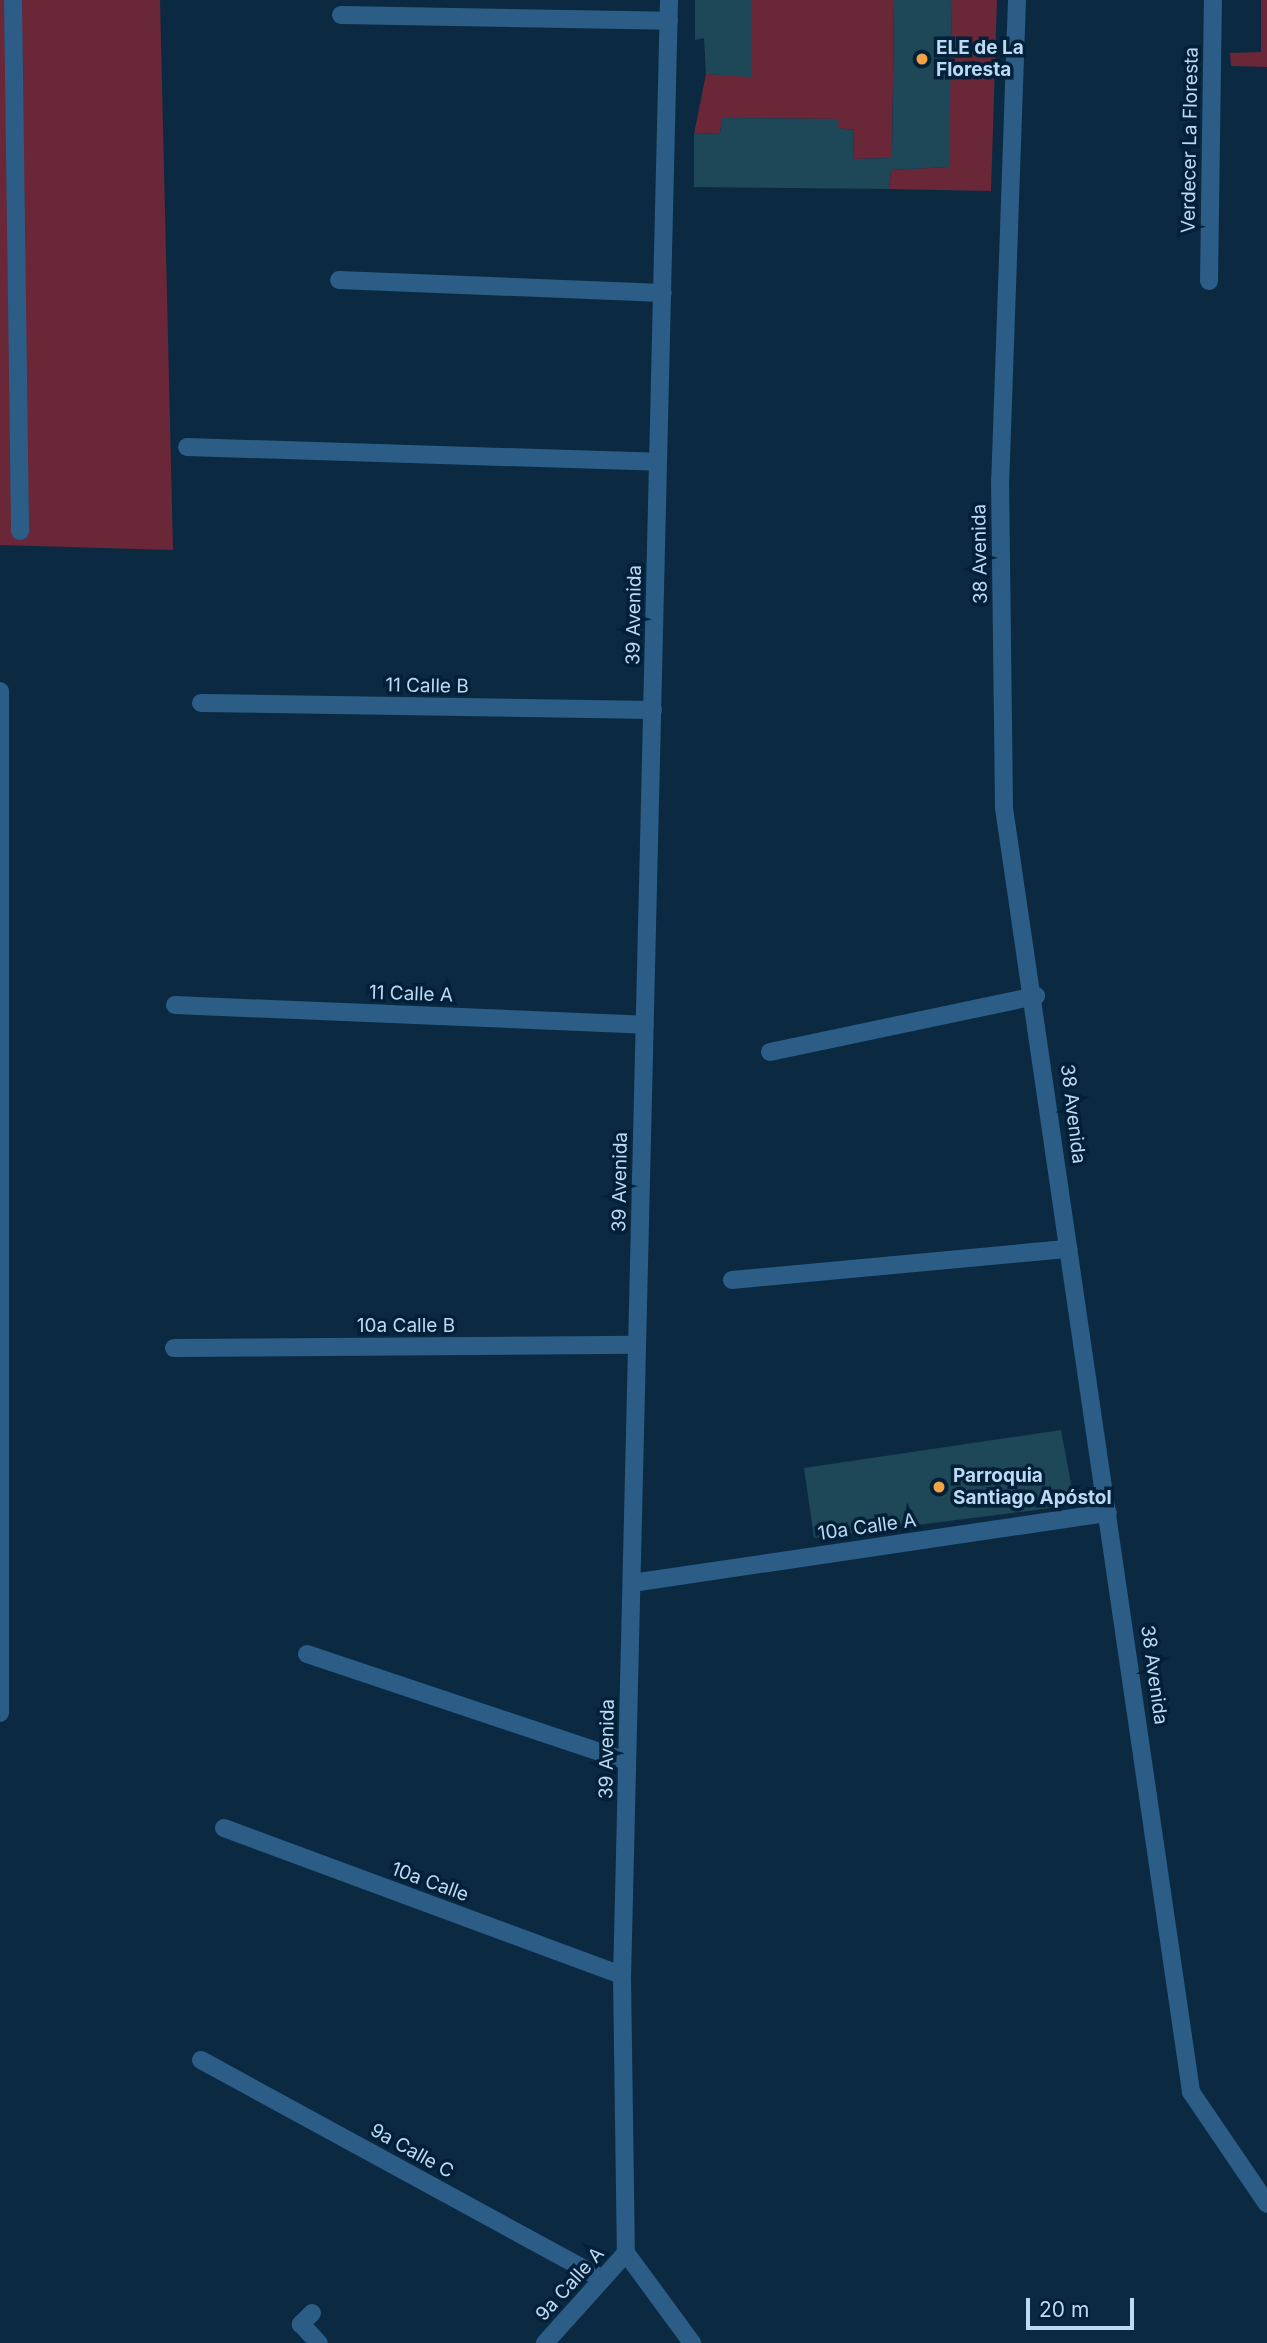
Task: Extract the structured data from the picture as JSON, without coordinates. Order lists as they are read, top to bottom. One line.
{"streets":{"street":["Verdecer La Floresta","38 Avenida","39 Avenida","11 Calle B","11 Calle A","10a Calle B","10a Calle A","10a Calle","9a Calle C","9a Calle A"]},"crossings":[["38 Avenida","10a Calle A"],["39 Avenida","11 Calle B"],["39 Avenida","11 Calle A"],["39 Avenida","10a Calle B"],["39 Avenida","10a Calle A"],["39 Avenida","10a Calle"],["39 Avenida","9a Calle A"],["9a Calle C","9a Calle A"]],"places":["ELE de La Floresta","Parroquia Santiago Apóstol"],"scale_bar":"20 m"}
